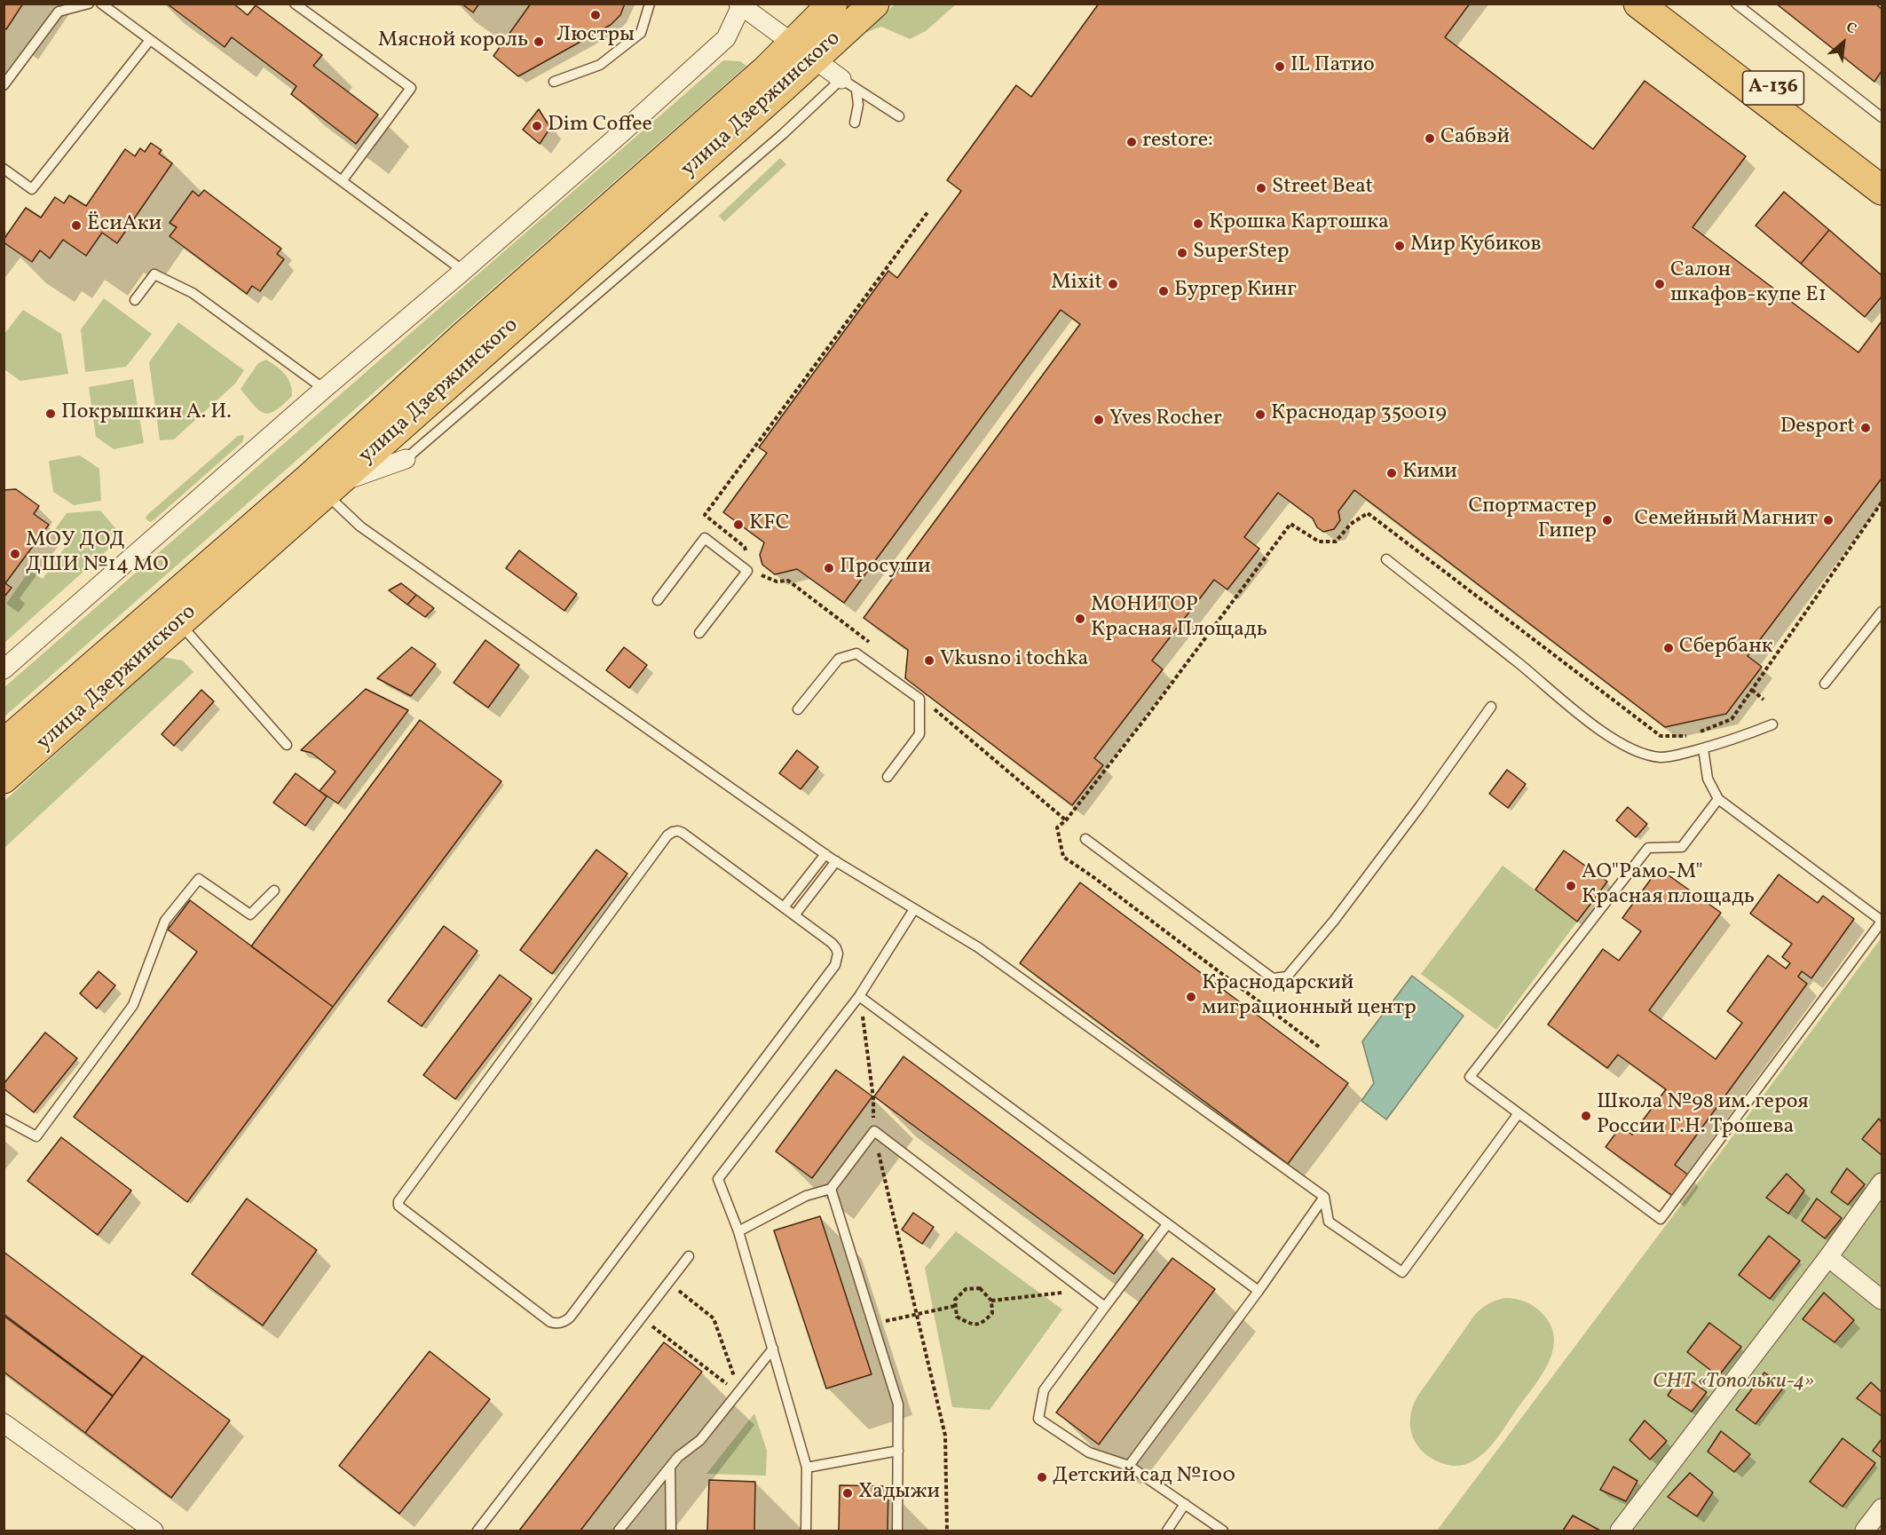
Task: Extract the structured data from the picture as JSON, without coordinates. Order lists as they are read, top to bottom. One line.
{"streets":{"main road":["А-136","улица Дзержинского"]},"parks":["СНТ «Топольки-4»"],"places":["Люстры","Мясной король","IL Патио","Dim Coffee","Сабвэй","restore:","Street Beat","Крошка Картошка","ЁсиАки","Мир Кубиков","SuperStep","Mixit","Салон шкафов-купе Е1","Бургер Кинг","Покрышкин А. И.","Краснодар 350019","Yves Rocher","Desport","Кими","Спортмастер Гипер","Семейный Магнит","KFC","МОУ ДОД ДШИ №14 МО","Просуши","МОНИТОР Красная Площадь","Сбербанк","Vkusno i tochka","АО\"Рамо-М\" Красная площадь","Краснодарский миграционный центр","Школа №98 им. героя России Г.Н. Трошева","Детский сад №100","Хадыжи"],"north":"top right"}
